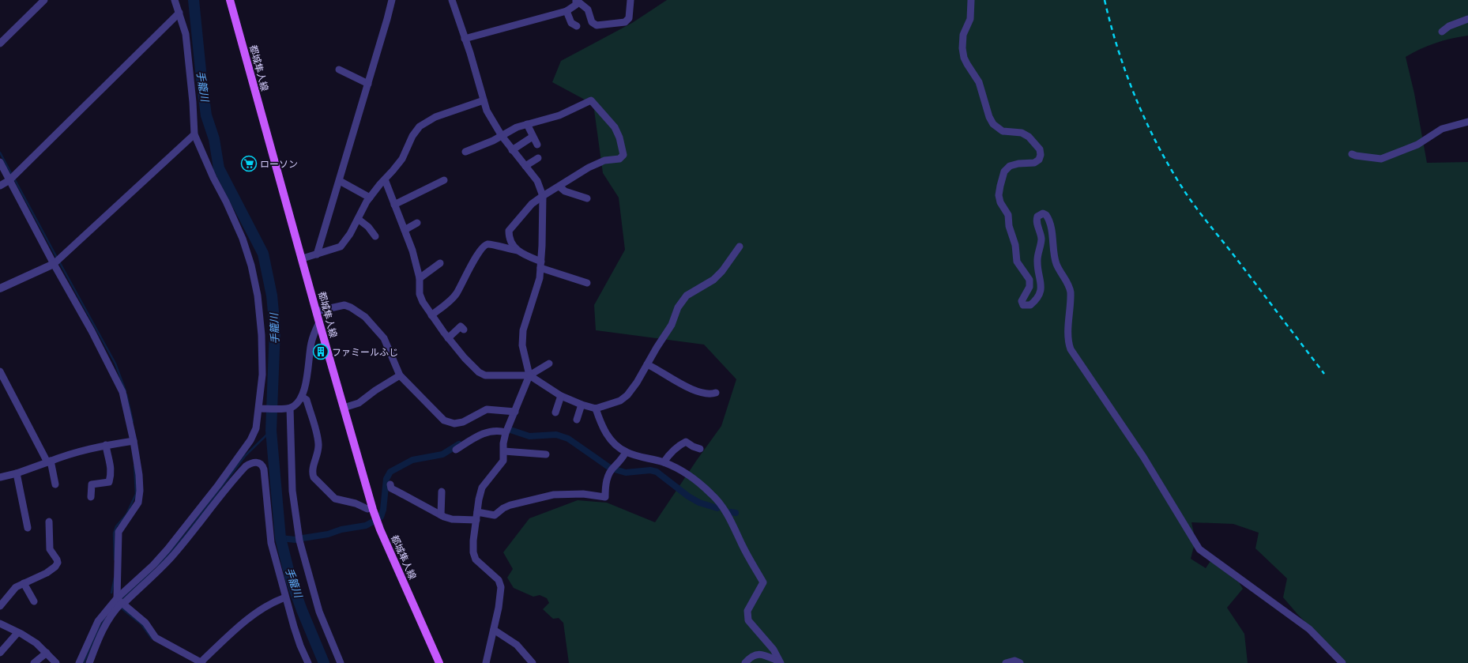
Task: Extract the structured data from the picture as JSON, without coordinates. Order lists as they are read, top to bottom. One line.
{"streets":{"main road":["都城隼人線"]},"water":["手籠川"],"places":{"supermarket":["ローソン"],"building":["ファミールふじ"]}}
